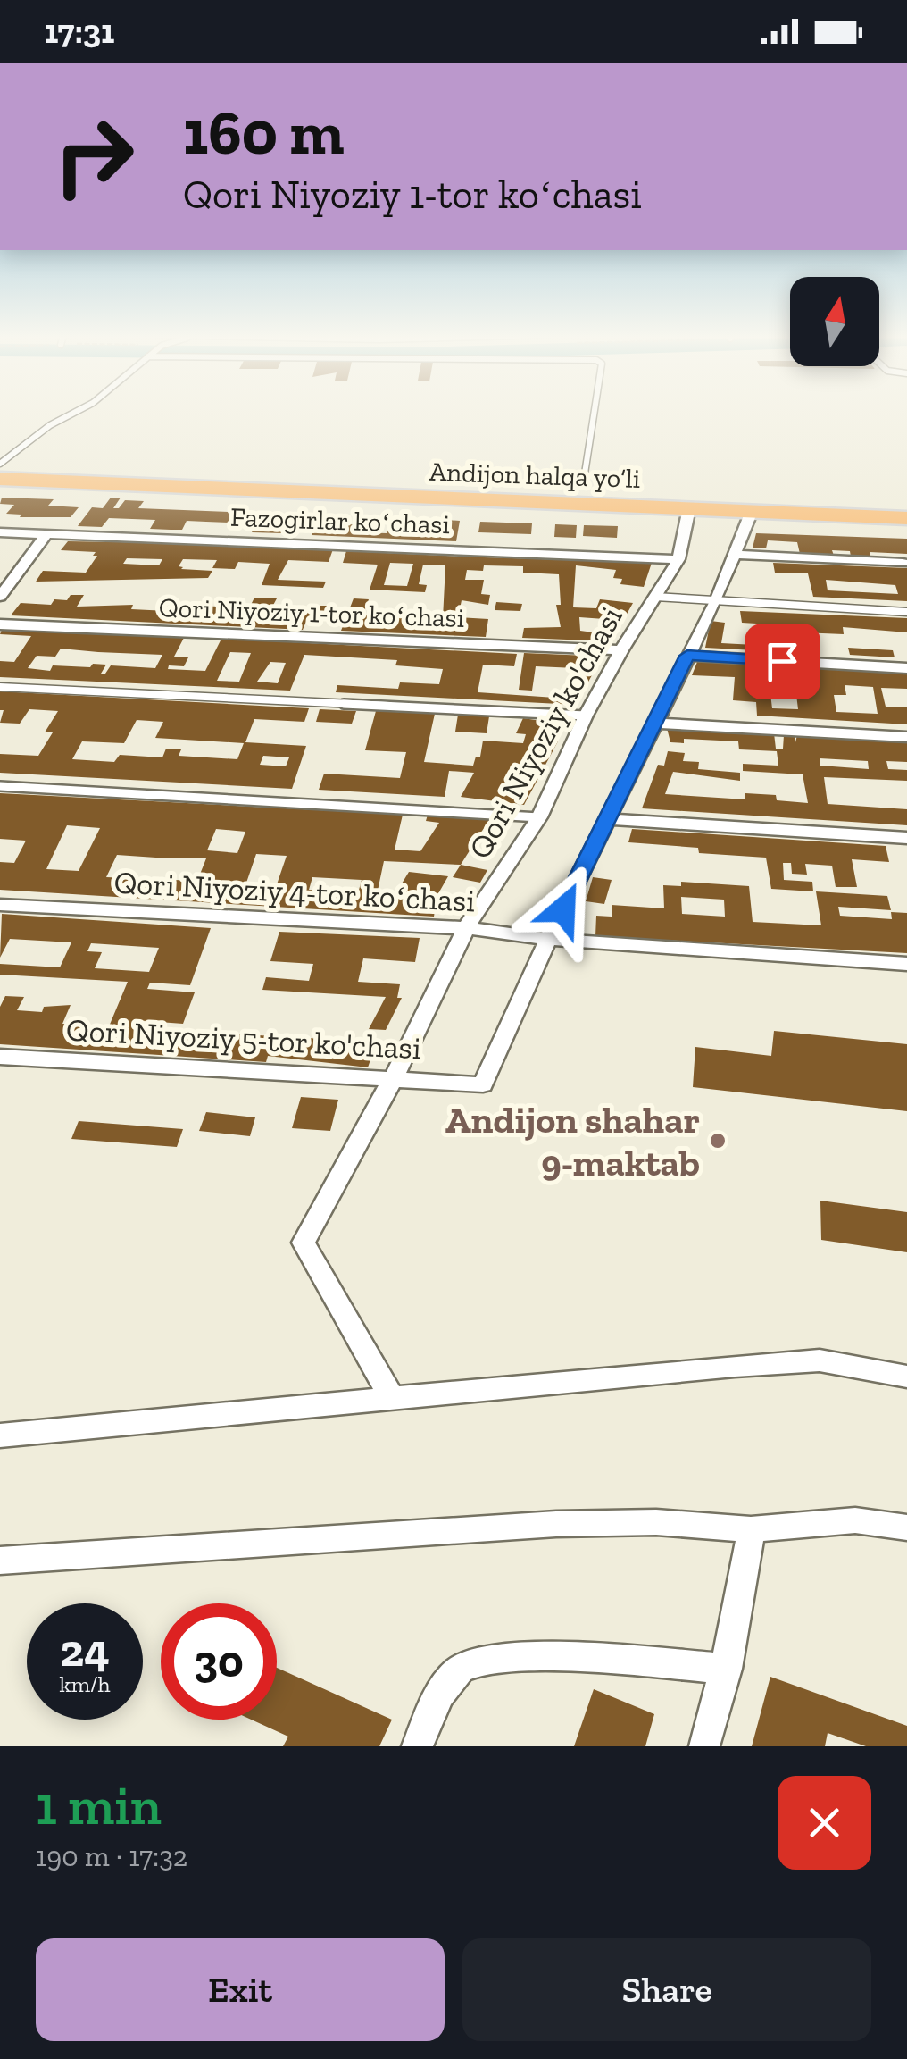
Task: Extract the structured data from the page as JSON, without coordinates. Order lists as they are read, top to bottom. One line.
{"streets":{"highway":["Andijon halqa yo‘li"],"street":["Fazogirlar koʻchasi","Qori Niyoziy 1-tor koʻchasi","Qori Niyoziy ko'chasi","Qori Niyoziy 4-tor koʻchasi","Qori Niyoziy 5-tor ko'chasi"]},"crossings":[["Andijon halqa yo‘li","Qori Niyoziy ko'chasi"],["Fazogirlar koʻchasi","Qori Niyoziy ko'chasi"],["Qori Niyoziy 1-tor koʻchasi","Qori Niyoziy ko'chasi"],["Qori Niyoziy ko'chasi","Qori Niyoziy 4-tor koʻchasi"],["Qori Niyoziy ko'chasi","Qori Niyoziy 5-tor ko'chasi"],["Qori Niyoziy 4-tor koʻchasi","Qori Niyoziy 5-tor ko'chasi"]],"places":["Andijon shahar 9-maktab"],"north":"top","page":{"status":"17:31","turn":["160 m","Qori Niyoziy 1-tor koʻchasi"],"speed":"24 km/h","limit":"30","heading":["1 min","190 m · 17:32"],"buttons":["Exit","Share"]}}
